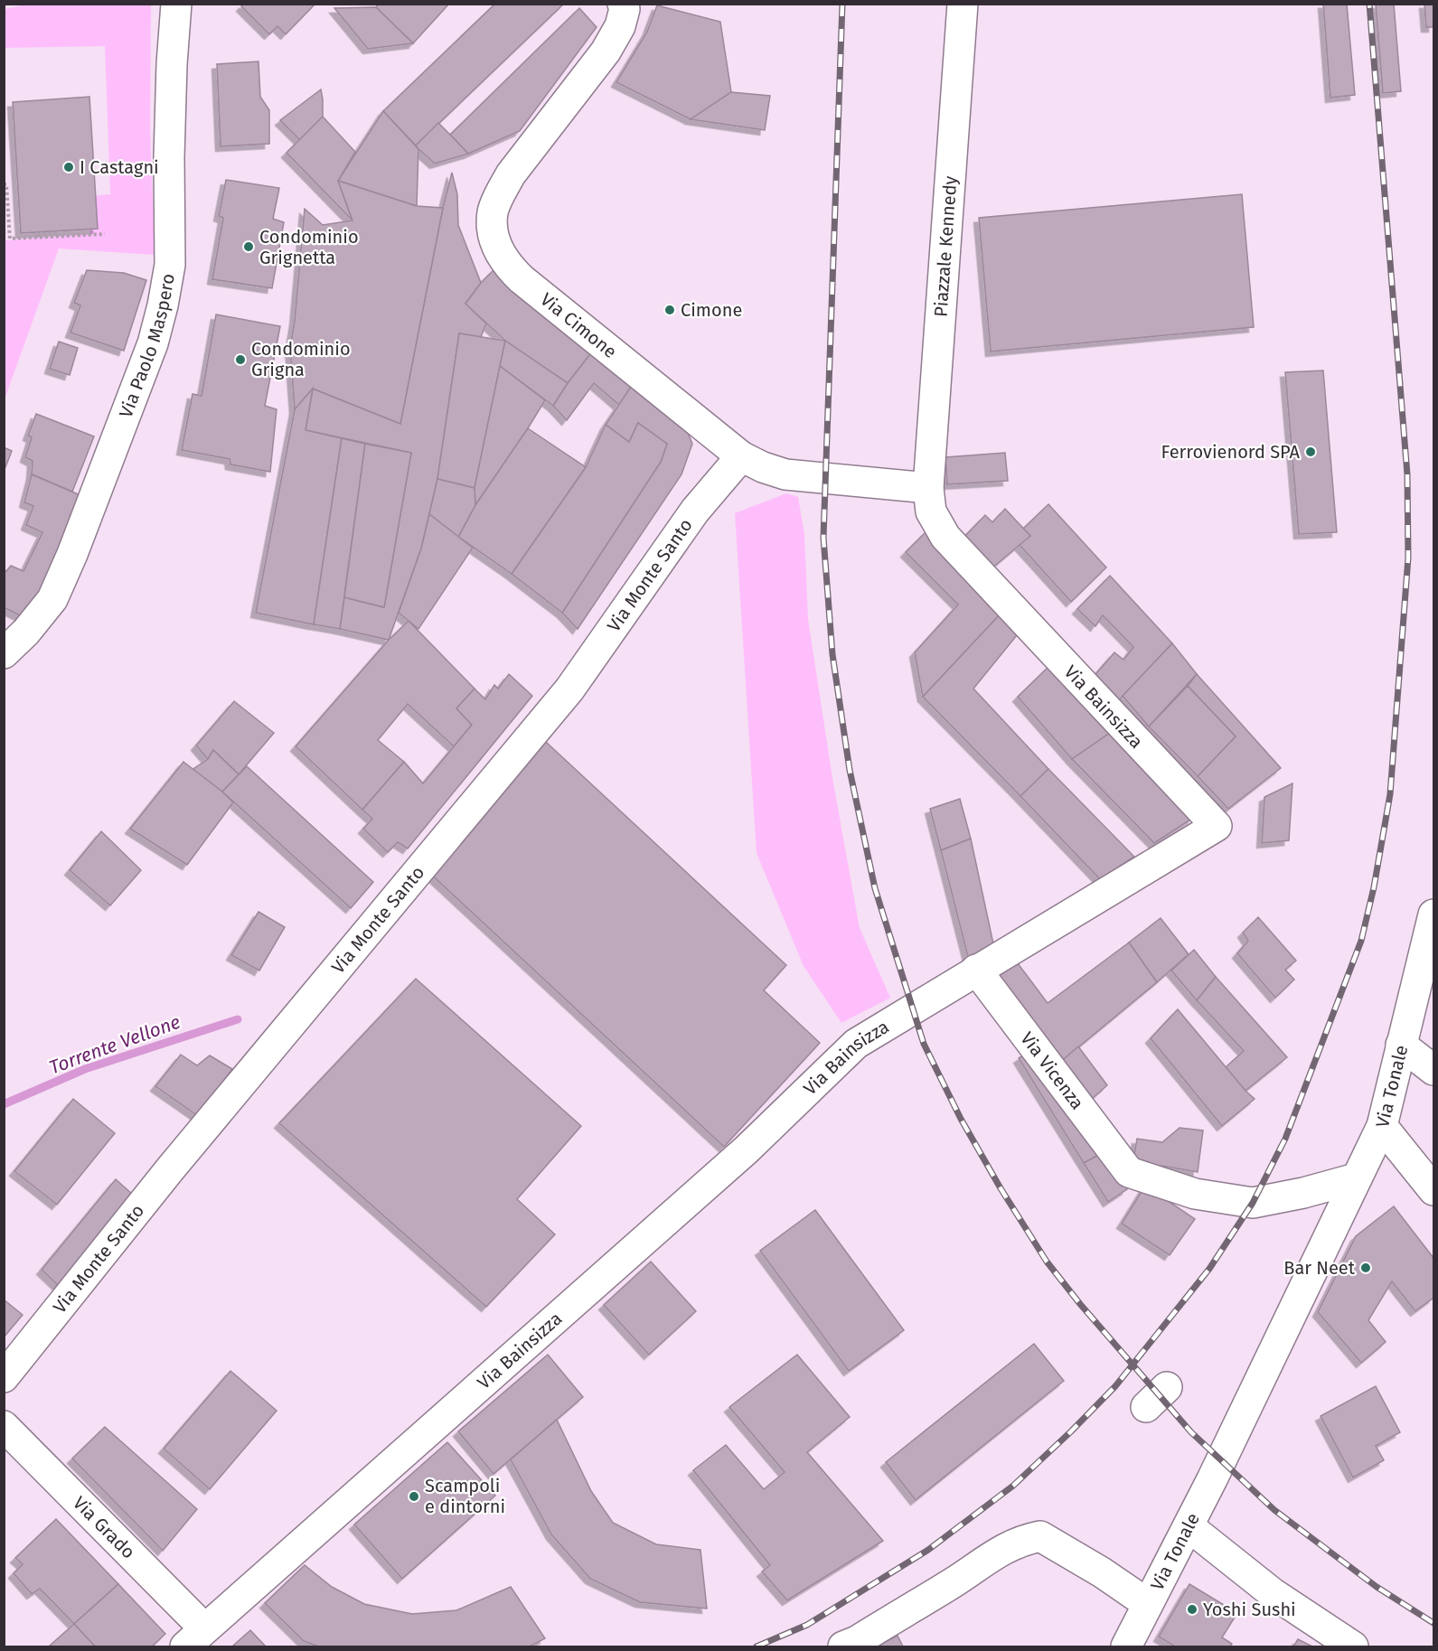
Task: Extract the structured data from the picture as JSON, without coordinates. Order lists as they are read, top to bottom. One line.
{"streets":{"street":["Piazzale Kennedy","Via Cimone","Via Paolo Maspero","Via Monte Santo","Via Bainsizza","Via Vicenza","Via Tonale","Via Grado"]},"crossings":[["Piazzale Kennedy","Via Cimone"],["Piazzale Kennedy","Via Bainsizza"],["Via Cimone","Via Monte Santo"],["Via Cimone","Via Bainsizza"],["Via Bainsizza","Via Vicenza"],["Via Bainsizza","Via Grado"],["Via Vicenza","Via Tonale"]],"water":["Torrente Vellone"],"places":["I Castagni","Condominio Grignetta","Cimone","Condominio Grigna","Ferrovienord SPA","Bar Neet","Scampoli e dintorni","Yoshi Sushi"]}
